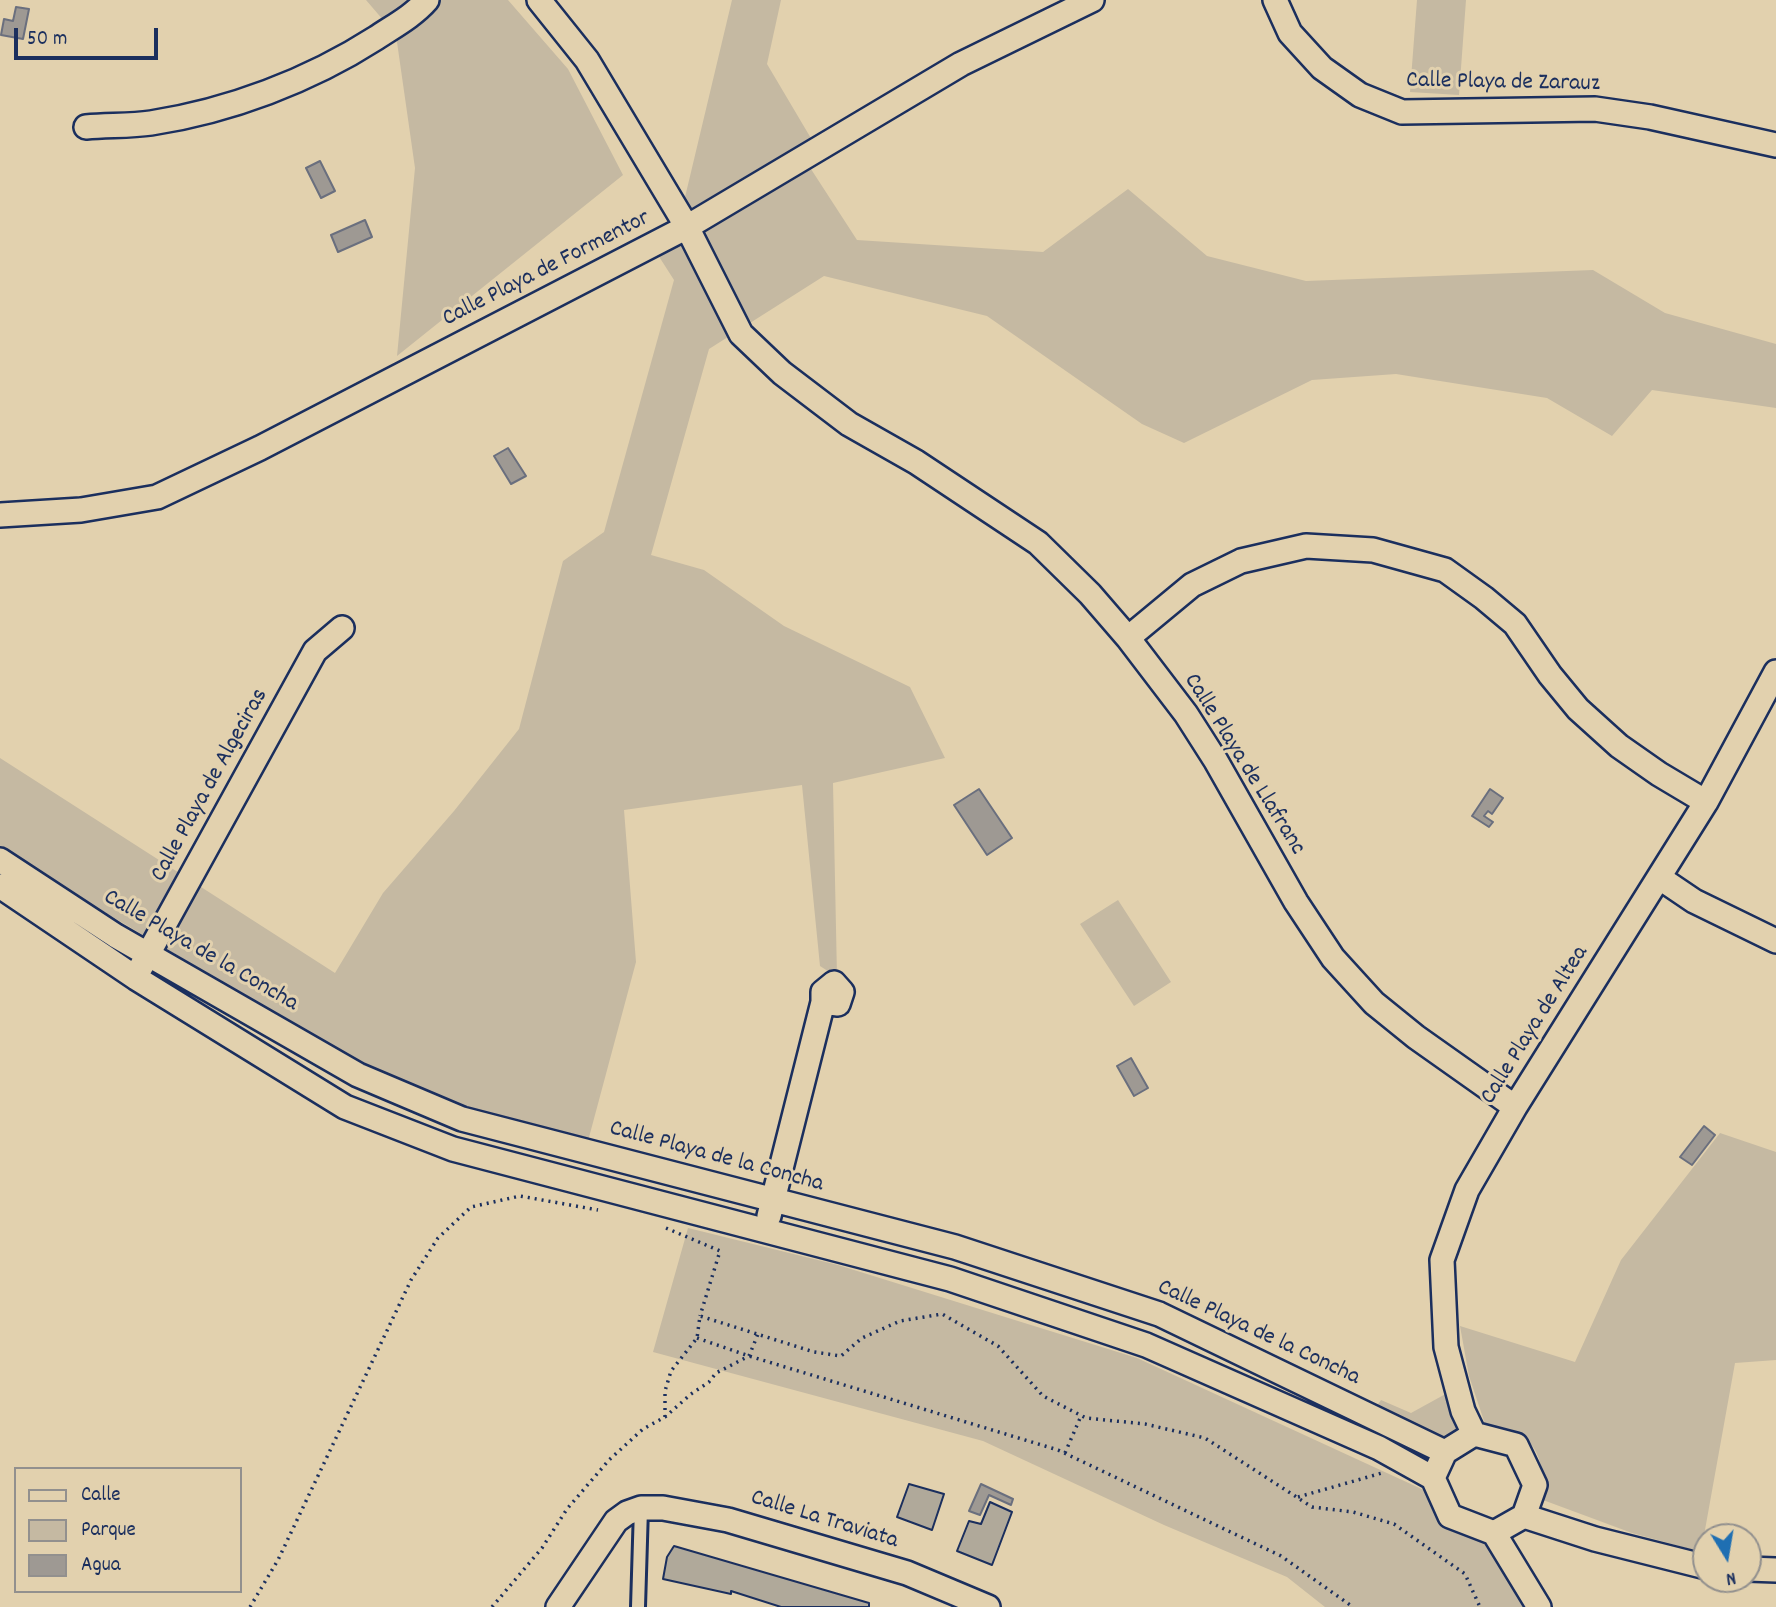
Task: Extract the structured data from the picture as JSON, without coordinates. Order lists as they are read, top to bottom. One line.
{"streets":{"street":["Calle Playa de Zarauz","Calle Playa de Formentor","Calle Playa de Llafranc","Calle Playa de Algeciras","Calle Playa de la Concha","Calle Playa de Altea","Calle La Traviata"]},"crossings":[["Calle Playa de Formentor","Calle Playa de Llafranc"],["Calle Playa de Llafranc","Calle Playa de Altea"],["Calle Playa de Algeciras","Calle Playa de la Concha"],["Calle Playa de la Concha","Calle Playa de Altea"]],"legend":["Calle","Parque","Agua"],"scale_bar":"50 m","north":"bottom"}
